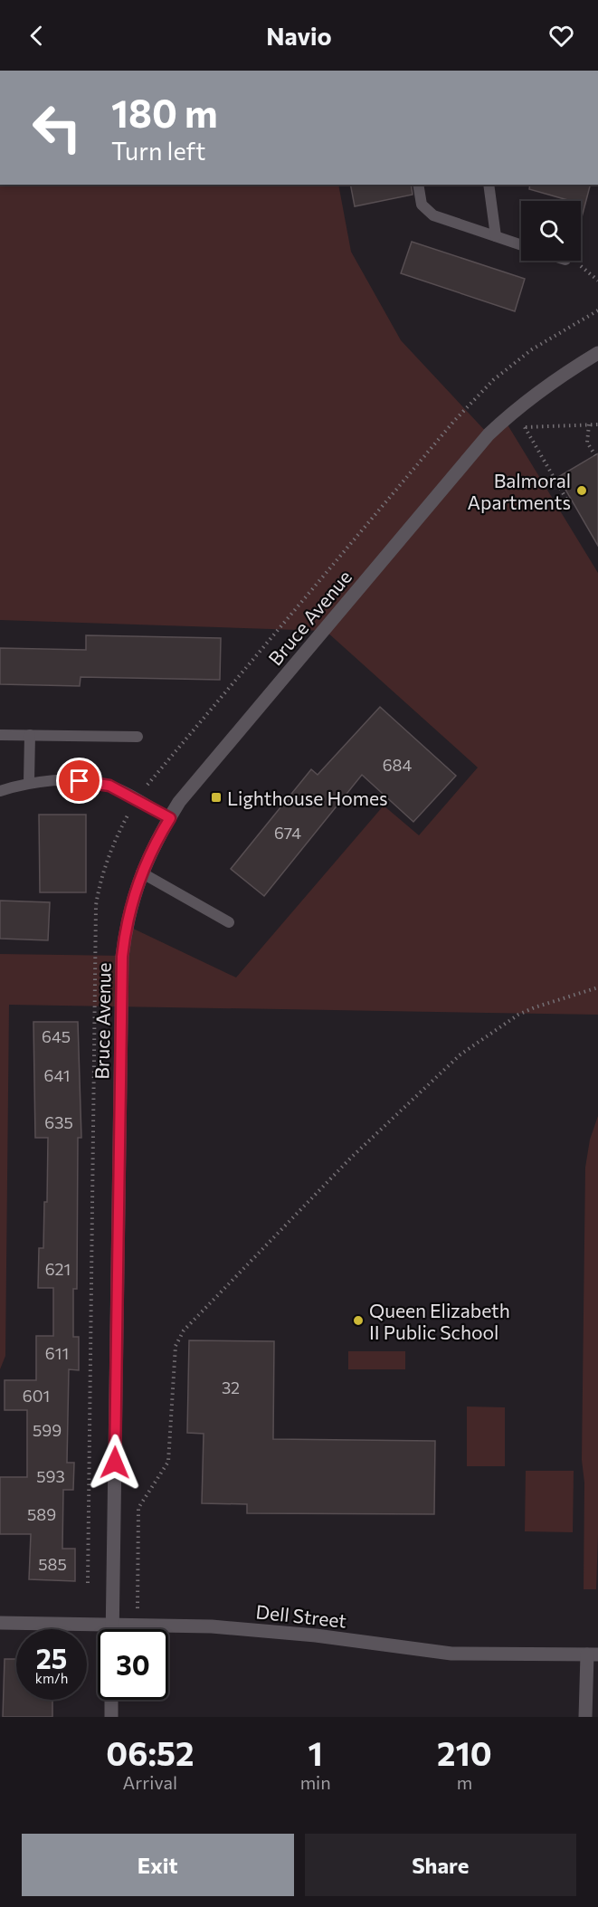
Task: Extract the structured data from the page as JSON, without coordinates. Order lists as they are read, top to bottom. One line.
{"streets":{"street":["Bruce Avenue","Dell Street"]},"crossings":[["Bruce Avenue","Dell Street"]],"places":{"other":["Balmoral Apartments","Queen Elizabeth II Public School"],"transit":["Lighthouse Homes"]},"house_numbers":["684","674","645","641","635","621","611","32","601","599","593","589","585"],"page":{"header":"Navio","turn":["180 m","Turn left"],"speed":"25 km/h","limit":"30","eta":["06:52","Arrival","1","min","210","m"],"buttons":["Exit","Share"]}}
